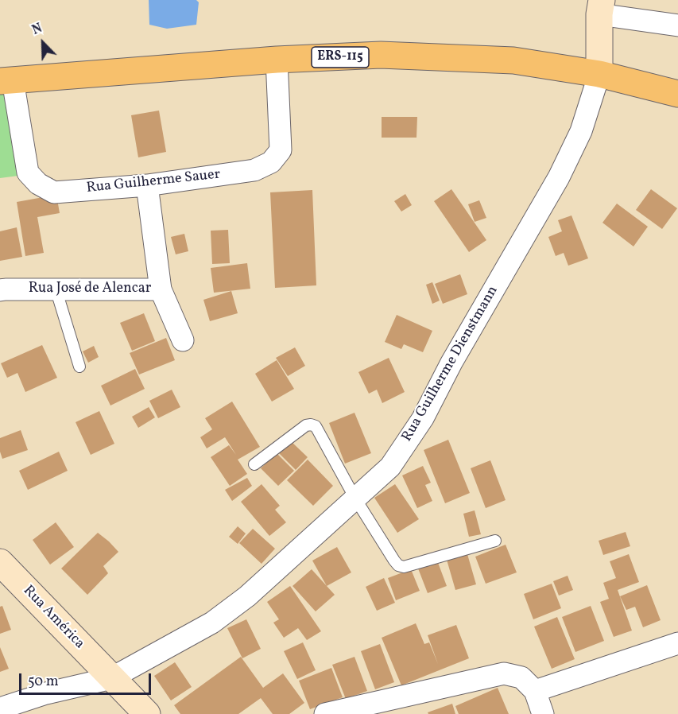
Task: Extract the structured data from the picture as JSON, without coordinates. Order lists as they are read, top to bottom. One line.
{"streets":{"main road":["ERS-115"],"street":["Rua Guilherme Sauer","Rua José de Alencar","Rua Guilherme Dienstmann","Rua América"]},"crossings":[["ERS-115","Rua Guilherme Sauer"],["ERS-115","Rua Guilherme Dienstmann"],["Rua Guilherme Sauer","Rua José de Alencar"],["Rua Guilherme Dienstmann","Rua América"]],"scale_bar":"50 m","north":"top left"}
